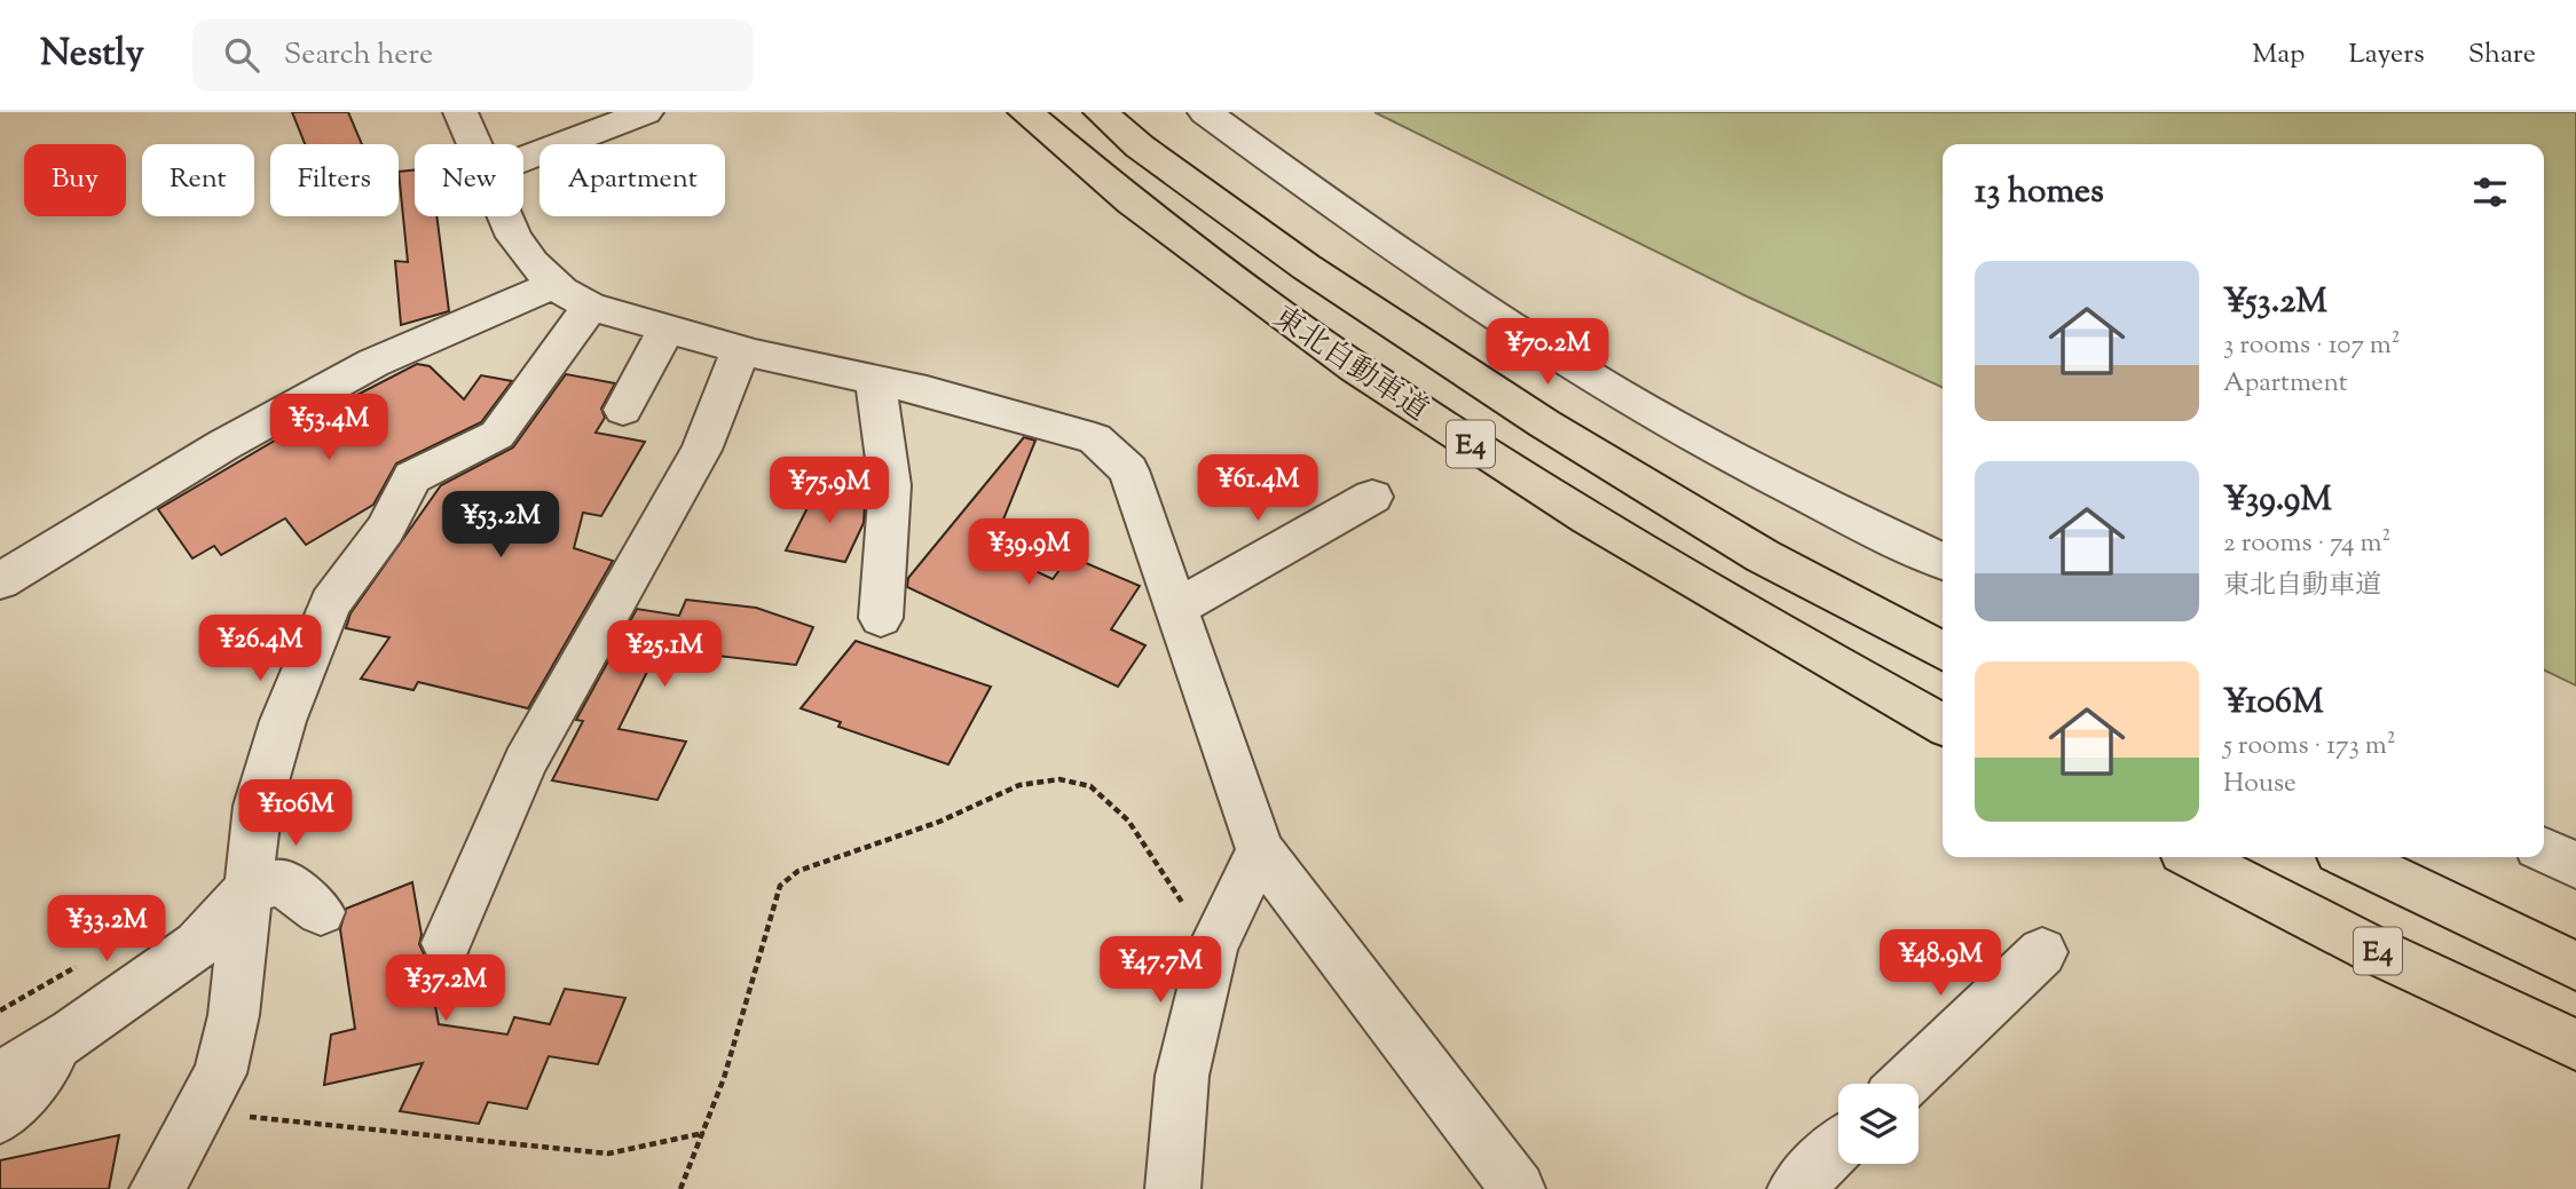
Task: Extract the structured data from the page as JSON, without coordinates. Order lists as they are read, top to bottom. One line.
{"streets":{"highway":["東北自動車道","E4"]},"page":{"header":"Nestly","search":"Search here","nav":["Map","Layers","Share"],"chip":["Buy","Rent","Filters","New","Apartment"],"heading":"13 homes","list":[{"name":"¥53.2M","note":"3 rooms · 107 m² · Apartment"},{"name":"¥39.9M","note":"2 rooms · 74 m² · 東北自動車道"},{"name":"¥106M","note":"5 rooms · 173 m² · House"}],"price":["¥70.2M","¥53.4M","¥61.4M","¥75.9M","¥53.2M","¥39.9M","¥26.4M","¥25.1M","¥106M","¥33.2M","¥48.9M","¥47.7M","¥37.2M"]}}
